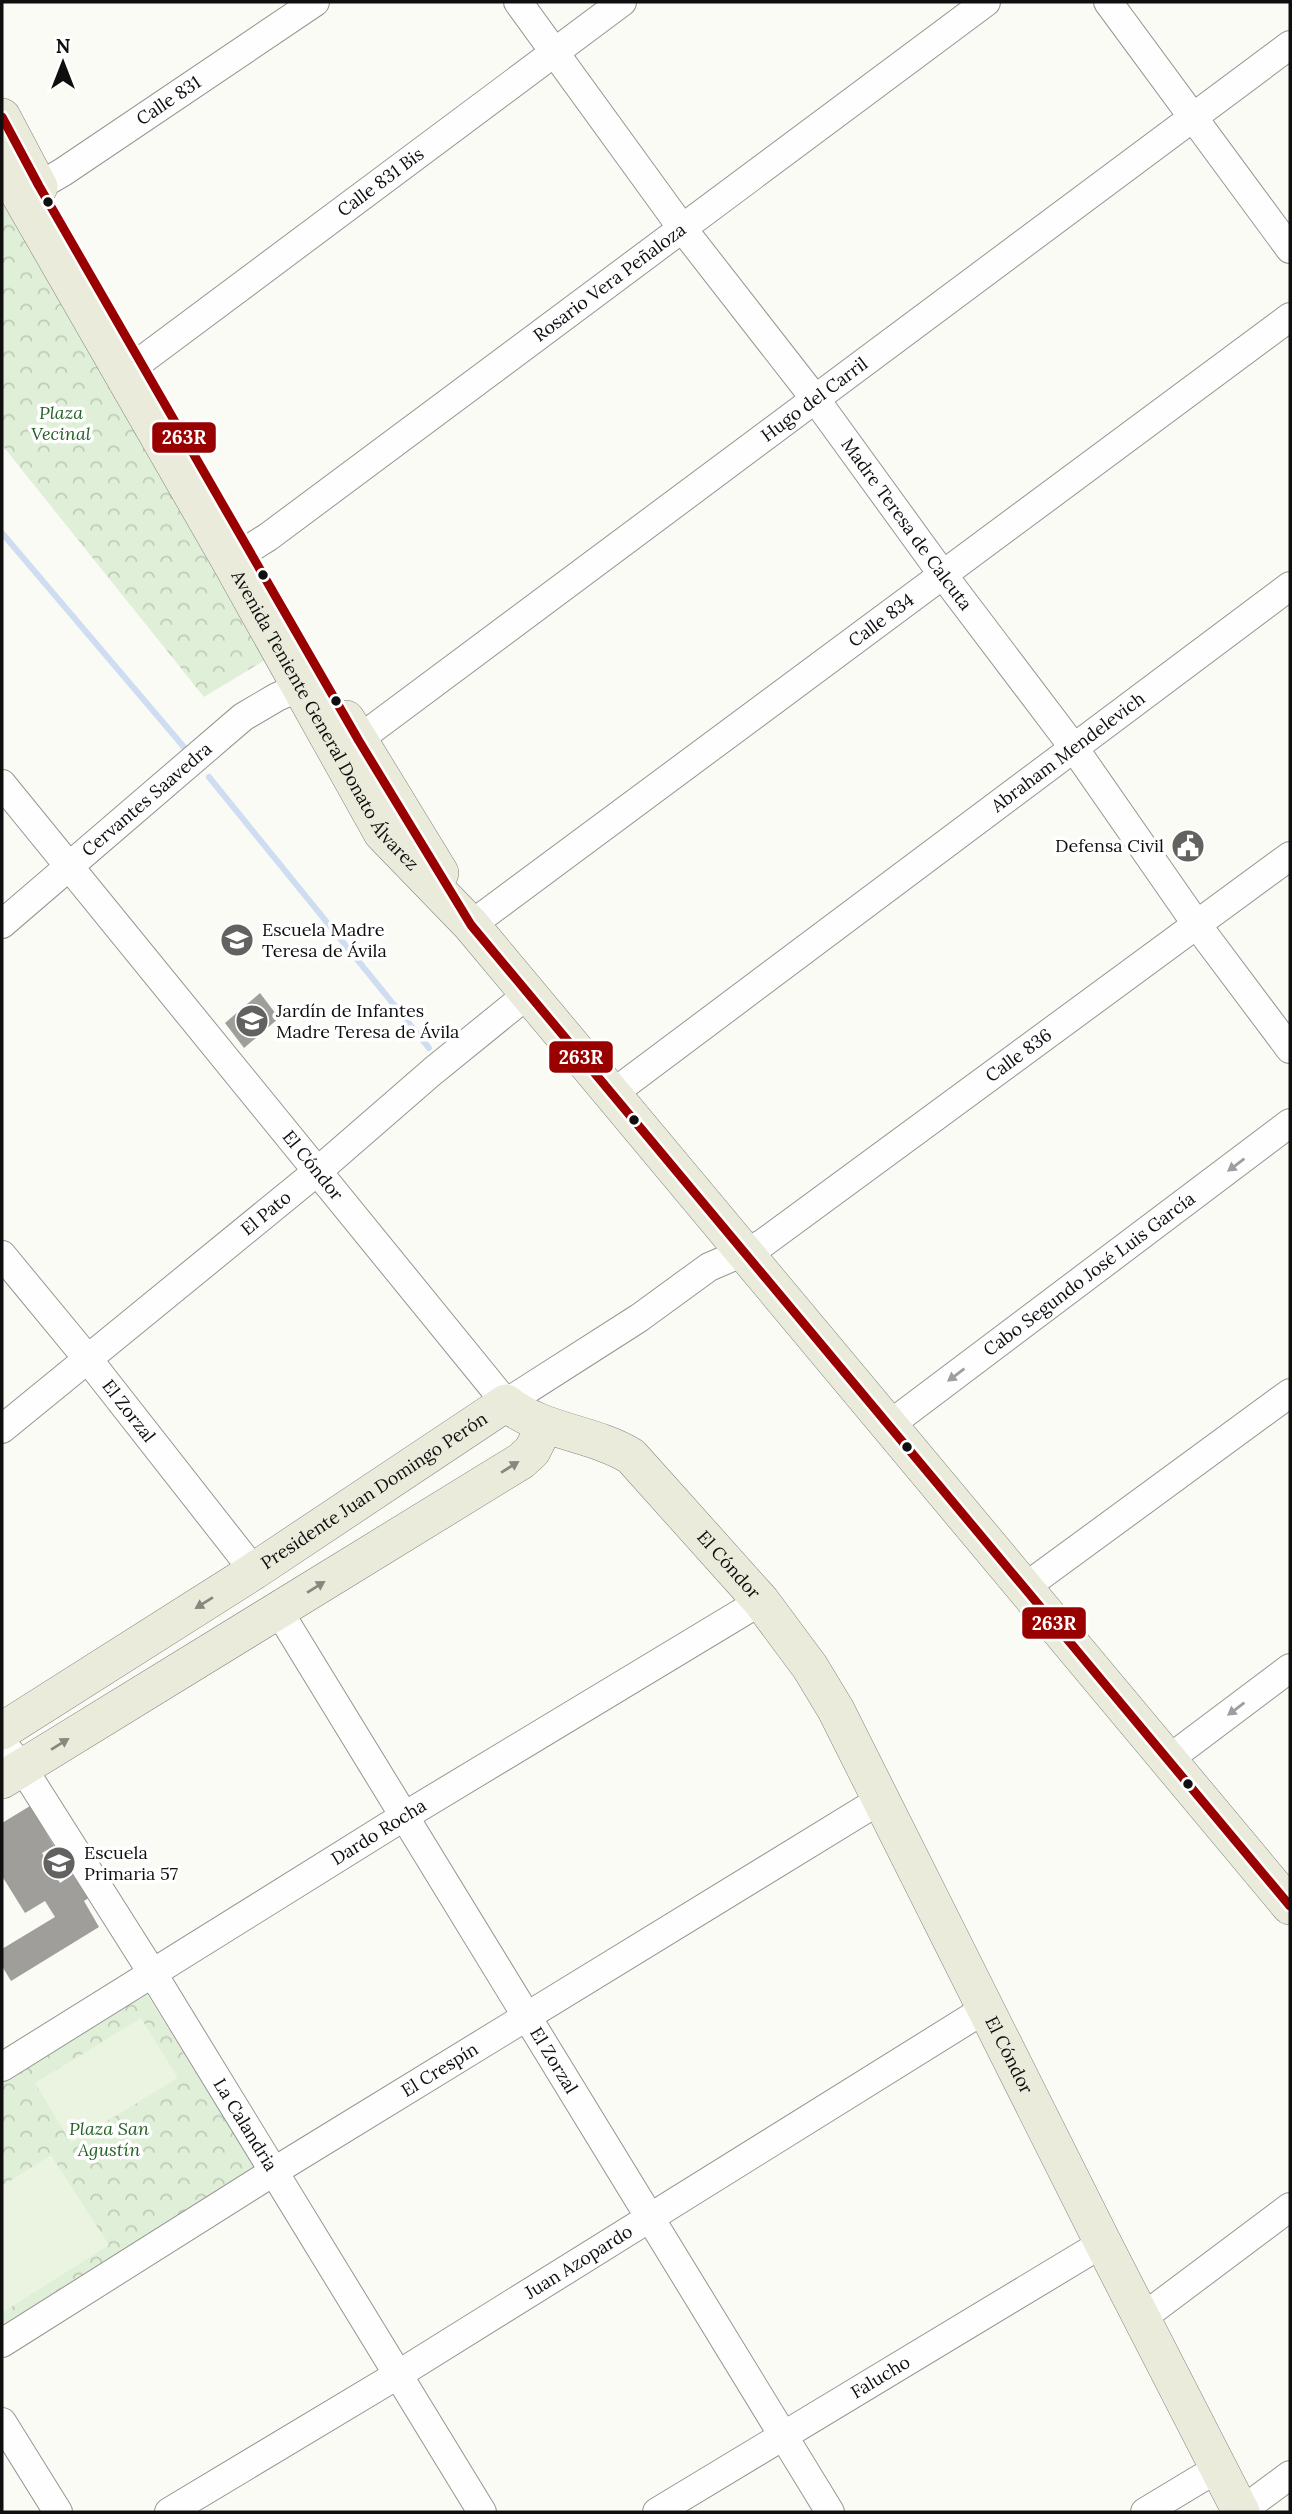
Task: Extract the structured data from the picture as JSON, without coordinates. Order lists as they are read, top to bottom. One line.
{"streets":{"main road":["Avenida Teniente General Donato Álvarez","El Cóndor","Presidente Juan Domingo Perón"],"street":["Calle 831","Calle 831 Bis","Rosario Vera Peñaloza","Hugo del Carril","Madre Teresa de Calcuta","Calle 834","Abraham Mendelevich","Cervantes Saavedra","Calle 836","El Pato","Cabo Segundo José Luis García","El Zorzal","Dardo Rocha","El Crespín","La Calandria","Juan Azopardo","Falucho"]},"crossings":[["Calle 831","Avenida Teniente General Donato Álvarez"],["Calle 831 Bis","Madre Teresa de Calcuta"],["Calle 831 Bis","Avenida Teniente General Donato Álvarez"],["Rosario Vera Peñaloza","Madre Teresa de Calcuta"],["Rosario Vera Peñaloza","Avenida Teniente General Donato Álvarez"],["Hugo del Carril","Madre Teresa de Calcuta"],["Hugo del Carril","Avenida Teniente General Donato Álvarez"],["Madre Teresa de Calcuta","Calle 834"],["Madre Teresa de Calcuta","Abraham Mendelevich"],["Madre Teresa de Calcuta","Calle 836"],["Calle 834","Avenida Teniente General Donato Álvarez"],["Avenida Teniente General Donato Álvarez","Abraham Mendelevich"],["Avenida Teniente General Donato Álvarez","Cervantes Saavedra"],["Avenida Teniente General Donato Álvarez","Calle 836"],["Avenida Teniente General Donato Álvarez","El Pato"],["Avenida Teniente General Donato Álvarez","Cabo Segundo José Luis García"],["Avenida Teniente General Donato Álvarez","Presidente Juan Domingo Perón"],["Cervantes Saavedra","El Cóndor"],["Calle 836","Presidente Juan Domingo Perón"],["El Cóndor","El Pato"],["El Cóndor","Presidente Juan Domingo Perón"],["El Cóndor","Dardo Rocha"],["El Cóndor","El Crespín"],["El Cóndor","Juan Azopardo"],["El Cóndor","Falucho"],["El Pato","El Zorzal"],["El Zorzal","Presidente Juan Domingo Perón"],["El Zorzal","Dardo Rocha"],["El Zorzal","El Crespín"],["El Zorzal","Juan Azopardo"],["El Zorzal","Falucho"],["Dardo Rocha","La Calandria"],["El Crespín","La Calandria"],["La Calandria","Juan Azopardo"]],"parks":["Plaza Vecinal","Plaza San Agustín"],"places":{"public building":["Defensa Civil"],"school or university":["Escuela Madre Teresa de Ávila","Jardín de Infantes Madre Teresa de Ávila","Escuela Primaria 57"]},"lines":["transit line 263R"],"north":"top"}
